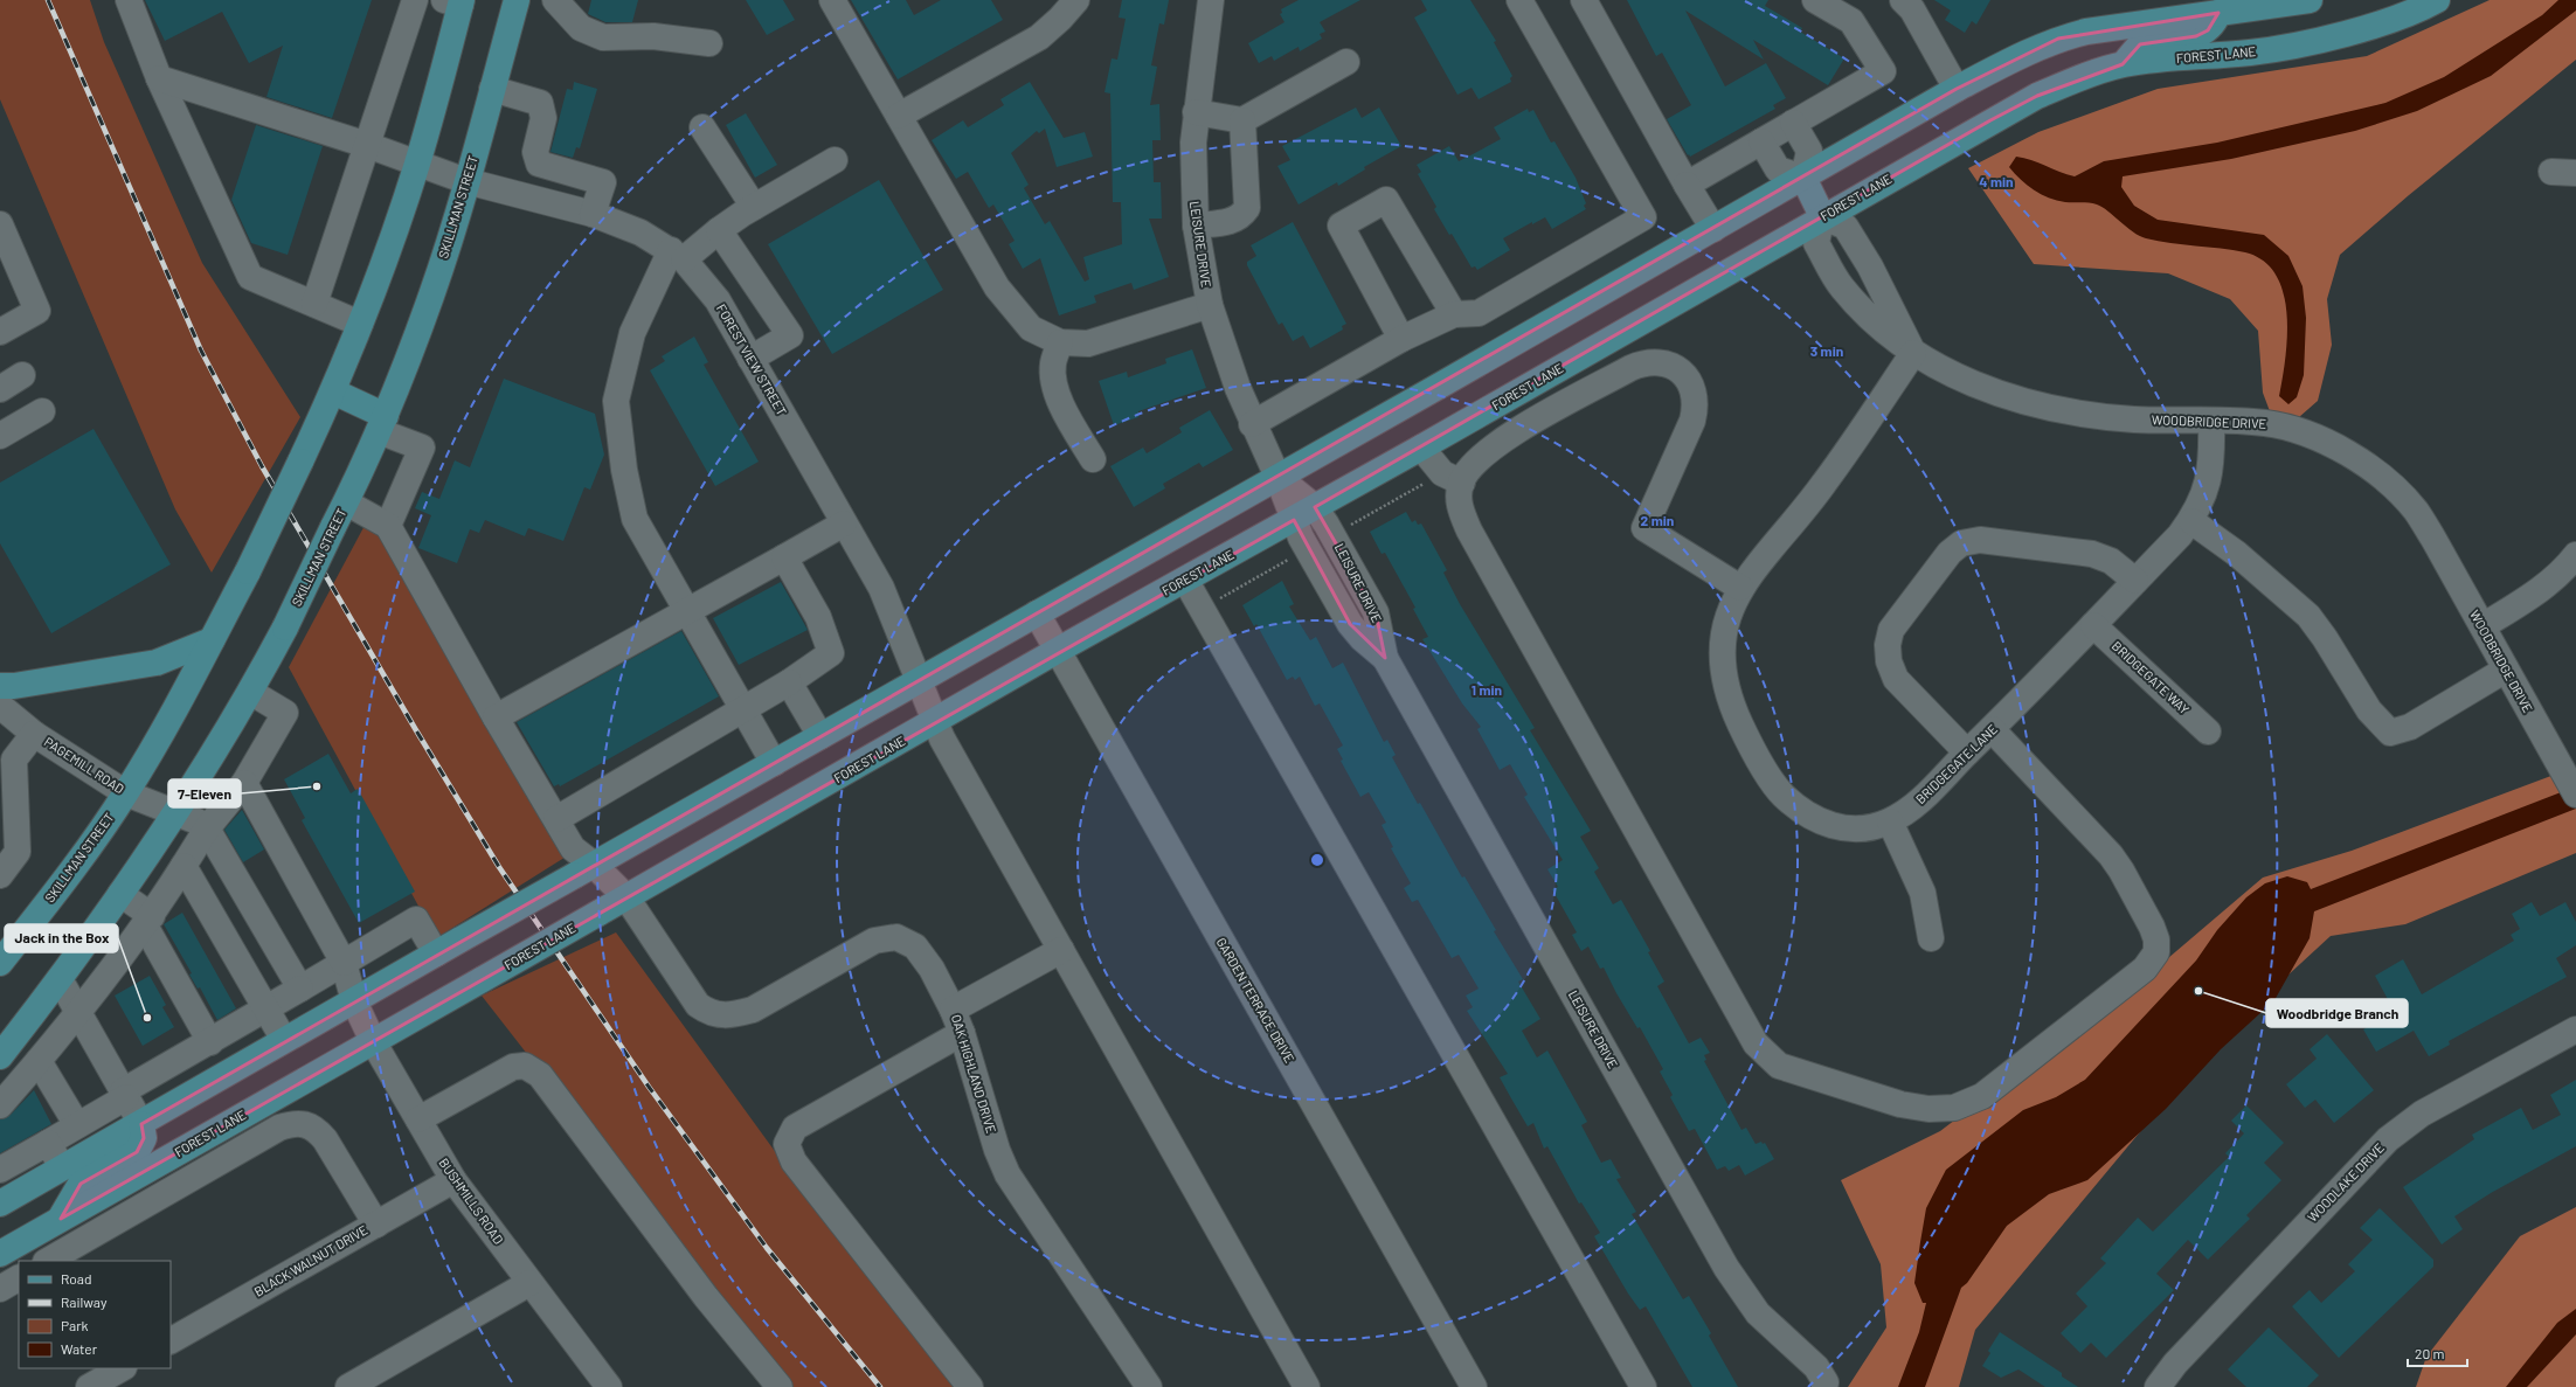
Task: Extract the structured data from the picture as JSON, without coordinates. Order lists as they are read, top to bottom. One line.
{"streets":{"main road":["FOREST LANE","SKILLMAN STREET"],"street":["LEISURE DRIVE","FOREST VIEW STREET","WOODBRIDGE DRIVE","BRIDGEGATE WAY","BRIDGEGATE LANE","PAGEMILL ROAD","GARDEN TERRACE DRIVE","OAK HIGHLAND DRIVE","WOODLAKE DRIVE","BUSHMILLS ROAD","BLACK WALNUT DRIVE"]},"crossings":[["FOREST LANE","LEISURE DRIVE"],["FOREST LANE","FOREST VIEW STREET"],["FOREST LANE","WOODBRIDGE DRIVE"],["FOREST LANE","GARDEN TERRACE DRIVE"],["FOREST LANE","OAK HIGHLAND DRIVE"],["FOREST LANE","BUSHMILLS ROAD"],["SKILLMAN STREET","FOREST VIEW STREET"],["SKILLMAN STREET","PAGEMILL ROAD"],["WOODBRIDGE DRIVE","BRIDGEGATE LANE"],["BRIDGEGATE WAY","BRIDGEGATE LANE"],["BUSHMILLS ROAD","BLACK WALNUT DRIVE"]],"places":["7-Eleven","Woodbridge Branch","Jack in the Box"],"legend":["Road","Railway","Park","Water"],"scale_bar":"20 m","rings":["4 min","3 min","2 min","1 min"]}
